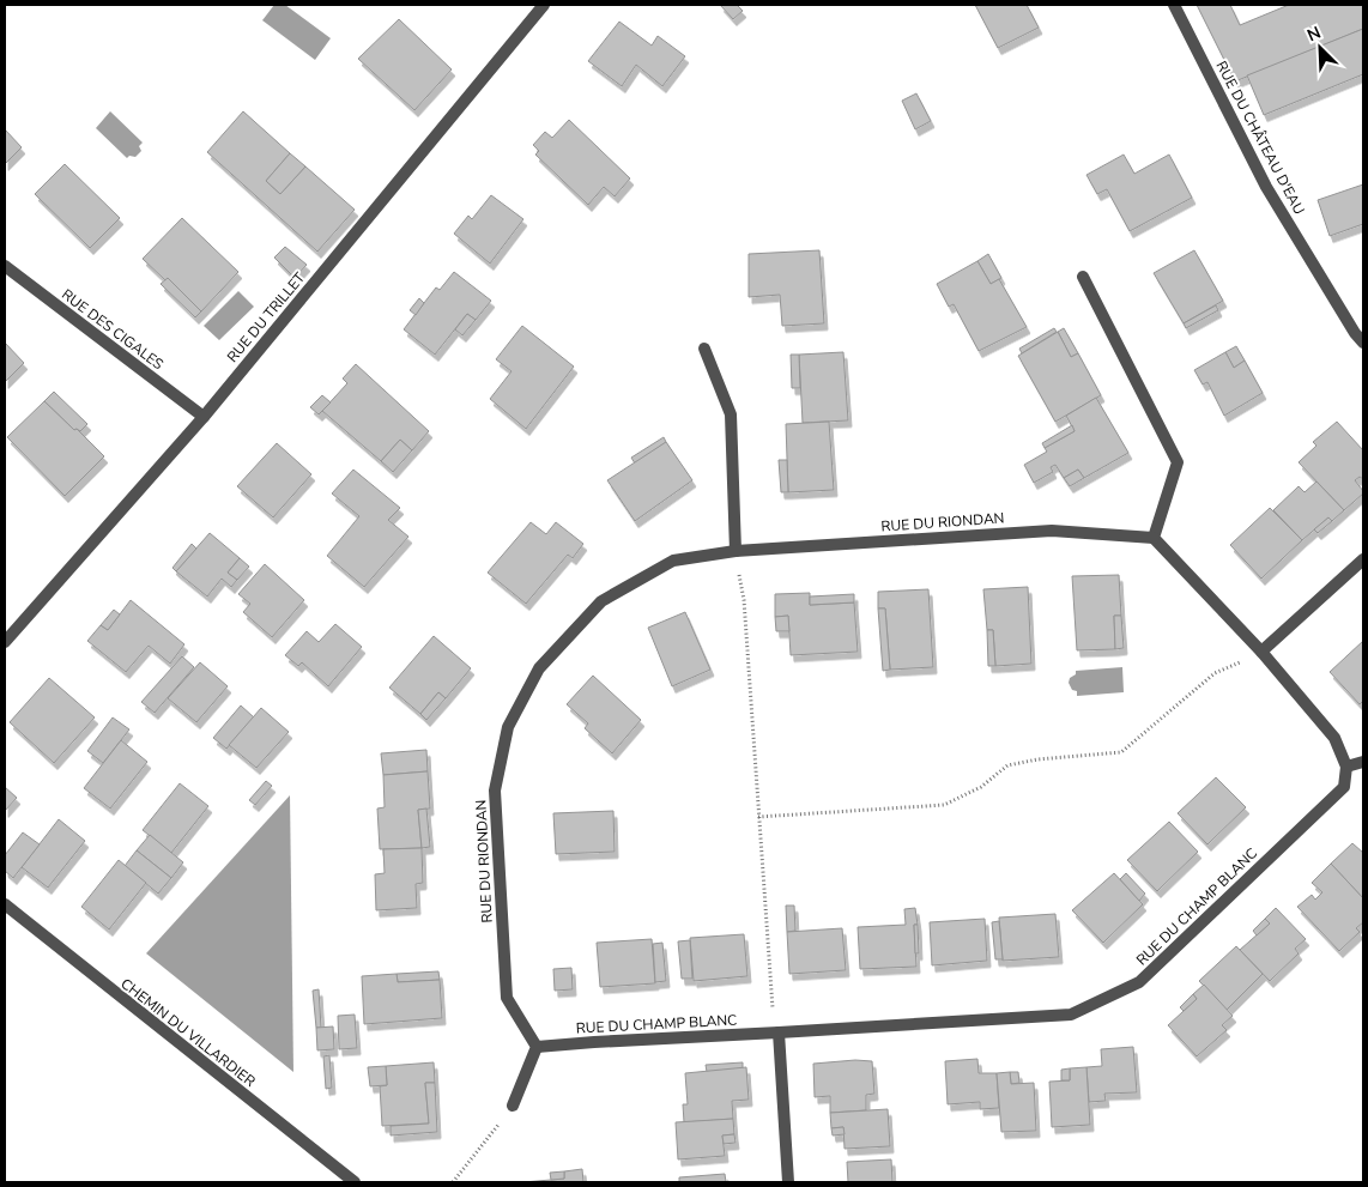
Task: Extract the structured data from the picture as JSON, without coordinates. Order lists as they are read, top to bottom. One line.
{"streets":{"street":["RUE DU CHÂTEAU D'EAU","RUE DU TRILLET","RUE DES CIGALES","RUE DU RIONDAN","RUE DU CHAMP BLANC","CHEMIN DU VILLARDIER"]},"crossings":[["RUE DU TRILLET","RUE DES CIGALES"],["RUE DU RIONDAN","RUE DU CHAMP BLANC"]],"north":"top left"}
